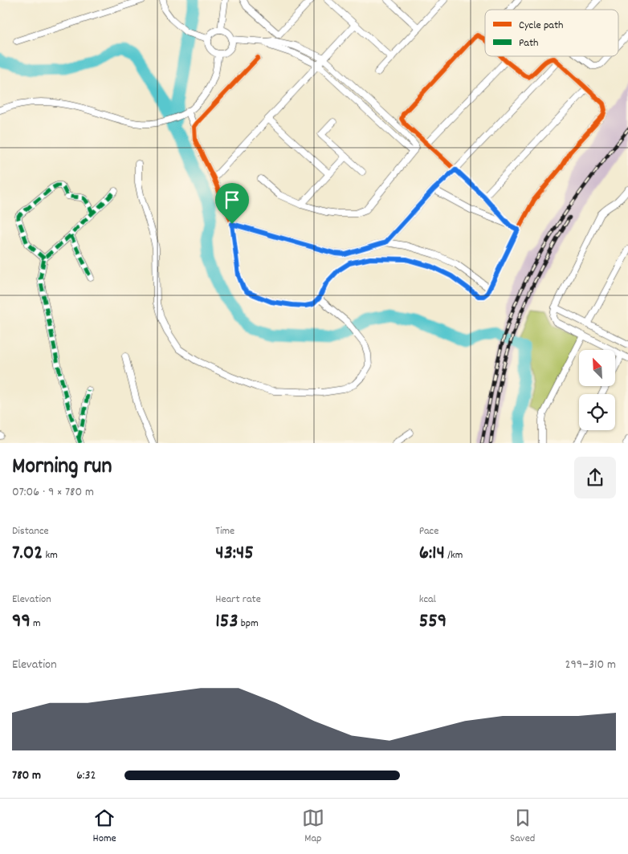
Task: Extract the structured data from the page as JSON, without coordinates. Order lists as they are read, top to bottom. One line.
{"legend":["Cycle path","Path"],"north":"top left","page":{"heading":["Morning run","07:06 · 9 × 780 m"],"stats":[["Distance","7.02 km"],["Time","43:45"],["Pace","6:14 /km"],["Elevation","99 m"],["Heart rate","153 bpm"],["kcal","559"]],"chart":["Elevation","299–310 m"],"list":[{"name":"780 m","note":"6:32"}],"tabs":["Home","Map","Saved"]}}
